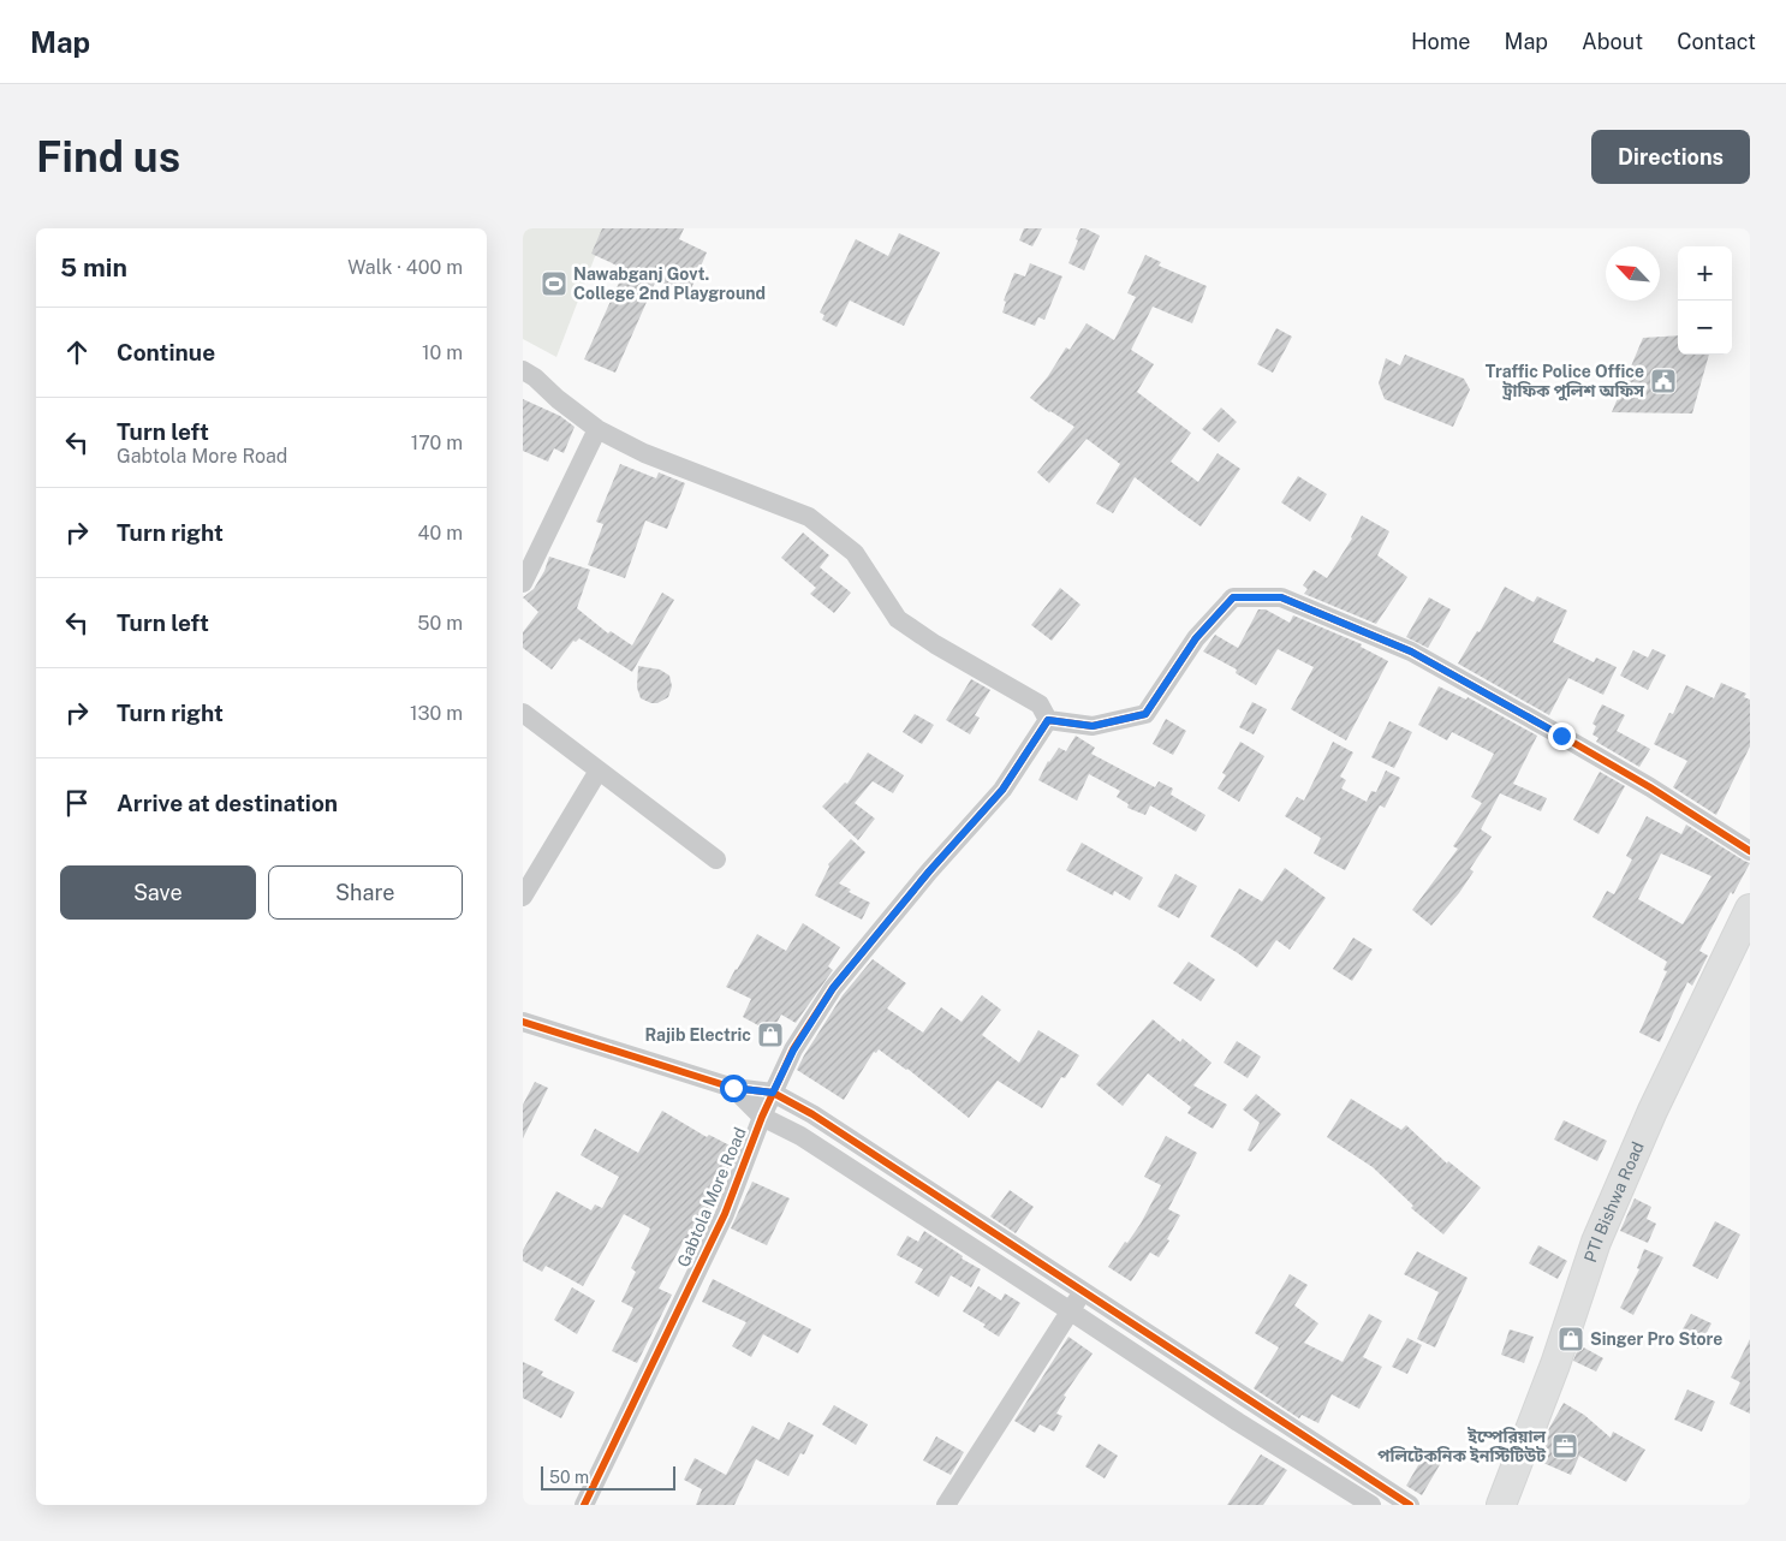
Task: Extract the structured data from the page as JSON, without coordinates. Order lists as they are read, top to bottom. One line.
{"streets":{"highway":["PTI Bishwa Road"],"street":["Gabtola More Road"]},"places":{"sports":["Nawabganj Govt. College 2nd Playground"],"public building":["Traffic Police Office ট্রাফিক পুলিশ অফিস"],"shop":["Rajib Electric","Singer Pro Store"],"office":["ইম্পেরিয়াল পলিটেকনিক ইনস্টিটিউট"]},"scale_bar":"50 m","north":"top left","page":{"header":"Map","nav":["Home","Map","About","Contact"],"buttons":["Directions",["Save","Share"]],"title":"Find us","heading":["5 min","Walk · 400 m"],"map_buttons":["+","−"],"list":[["Continue","10 m"],["Turn left","Gabtola More Road","170 m"],["Turn right","40 m"],["Turn left","50 m"],["Turn right","130 m"],"Arrive at destination"],"scale":"50 m"}}
